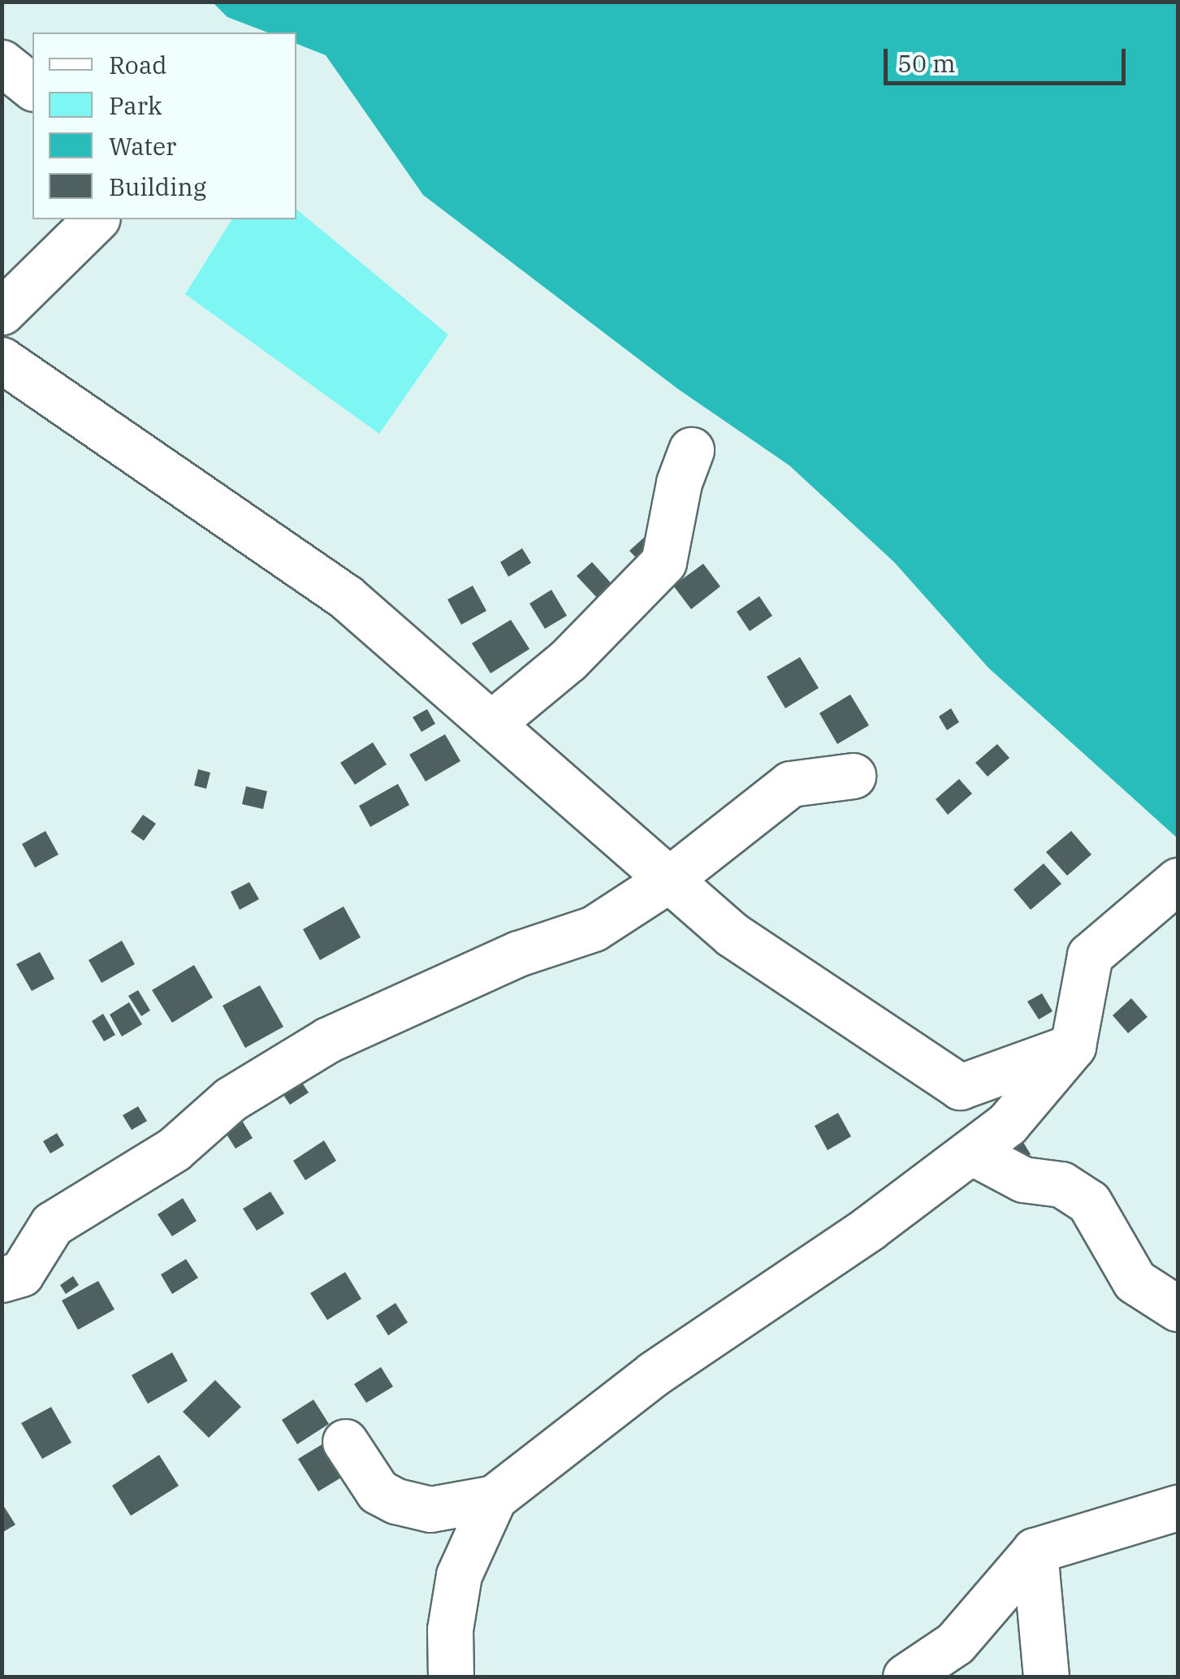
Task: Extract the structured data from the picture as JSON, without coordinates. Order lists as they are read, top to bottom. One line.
{"legend":["Road","Park","Water","Building"],"scale_bar":"50 m"}
